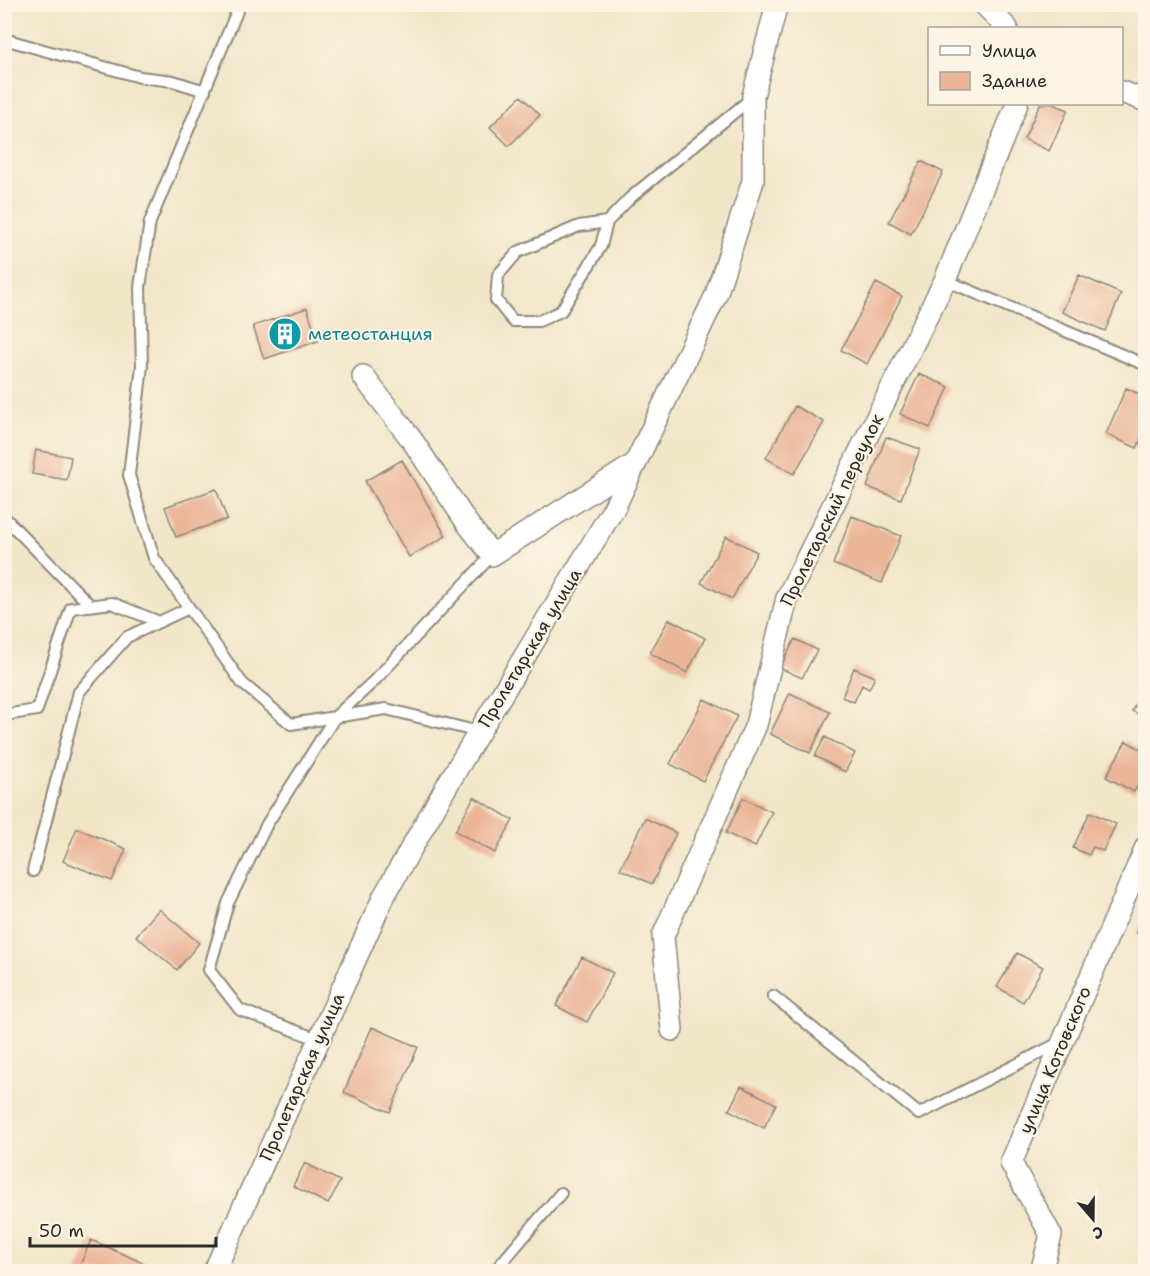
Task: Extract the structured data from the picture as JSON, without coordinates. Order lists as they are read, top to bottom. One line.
{"streets":{"street":["Пролетарский переулок","Пролетарская улица","улица Котовского"]},"places":{"building":["метеостанция"]},"legend":["Улица","Здание"],"scale_bar":"50 m","north":"bottom"}
